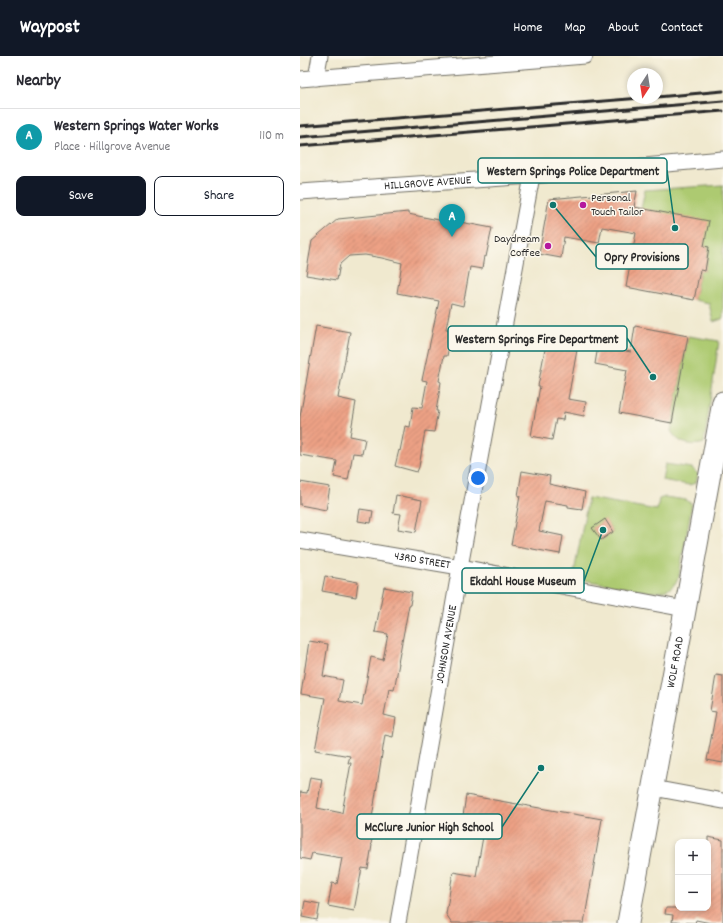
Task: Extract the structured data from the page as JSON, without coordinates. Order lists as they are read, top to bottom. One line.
{"streets":{"main road":["WOLF ROAD"],"street":["HILLGROVE AVENUE","43RD STREET","JOHNSON AVENUE"]},"crossings":[["HILLGROVE AVENUE","JOHNSON AVENUE"],["43RD STREET","JOHNSON AVENUE"],["43RD STREET","WOLF ROAD"]],"places":["Opry Provisions","Personal Touch Tailor","Western Springs Police Department","Daydream Coffee","Western Springs Fire Department","Ekdahl House Museum","McClure Junior High School"],"north":"bottom","page":{"header":"Waypost","nav":["Home","Map","About","Contact"],"heading":"Nearby","list":[{"mark":"A","name":"Western Springs Water Works","note":"Place · Hillgrove Avenue","value":"110 m"}],"buttons":["Save","Share"],"pins":"A","map_buttons":["+","−"]}}
